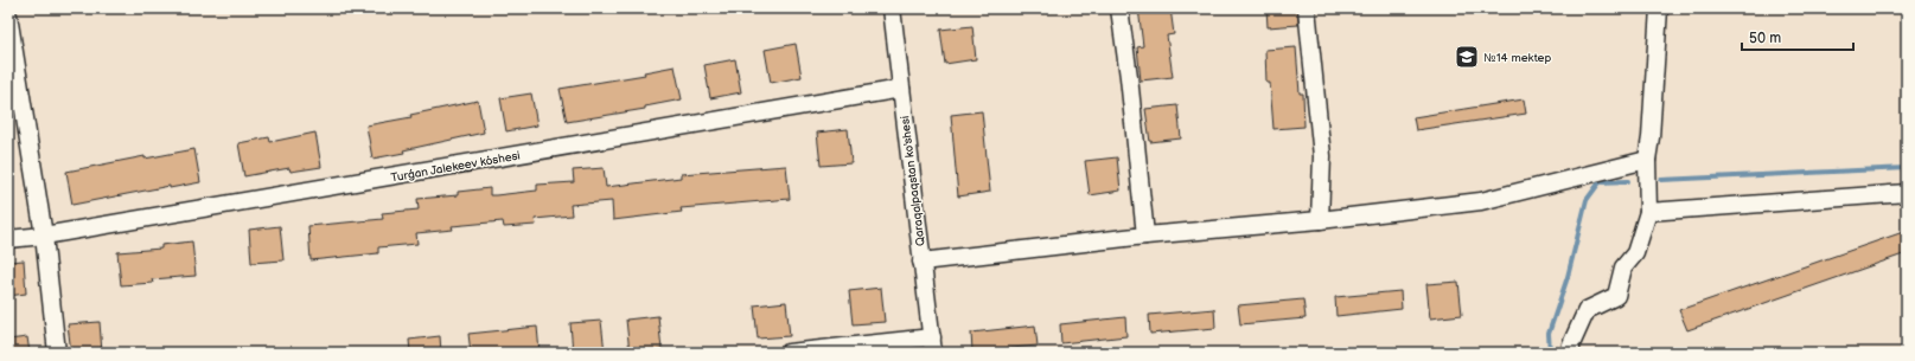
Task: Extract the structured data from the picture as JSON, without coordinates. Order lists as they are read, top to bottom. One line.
{"streets":{"street":["Turǵan Jalekeev kóshesi","Qaraqalpaqstan ko'shesi"]},"crossings":[["Turǵan Jalekeev kóshesi","Qaraqalpaqstan ko'shesi"]],"places":{"school or university":["№14 mektep"]},"scale_bar":"50 m"}
